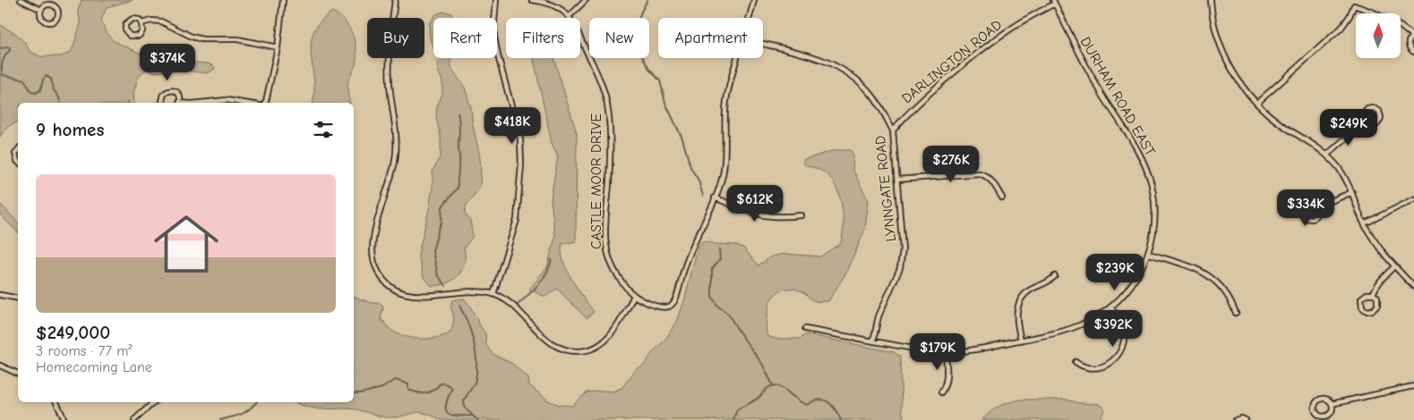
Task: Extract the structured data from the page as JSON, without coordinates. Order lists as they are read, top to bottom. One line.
{"streets":{"street":["DARLINGTON ROAD","DURHAM ROAD EAST","CASTLE MOOR DRIVE","LYNNGATE ROAD"]},"crossings":[["DARLINGTON ROAD","DURHAM ROAD EAST"],["DARLINGTON ROAD","LYNNGATE ROAD"],["DURHAM ROAD EAST","LYNNGATE ROAD"]],"north":"top","page":{"chip":["Buy","Rent","Filters","New","Apartment"],"price":["$374K","$418K","$249K","$276K","$612K","$334K","$239K","$392K","$179K"],"heading":"9 homes","list":[{"name":"$249,000","note":"3 rooms · 77 m² · Homecoming Lane"}]}}
